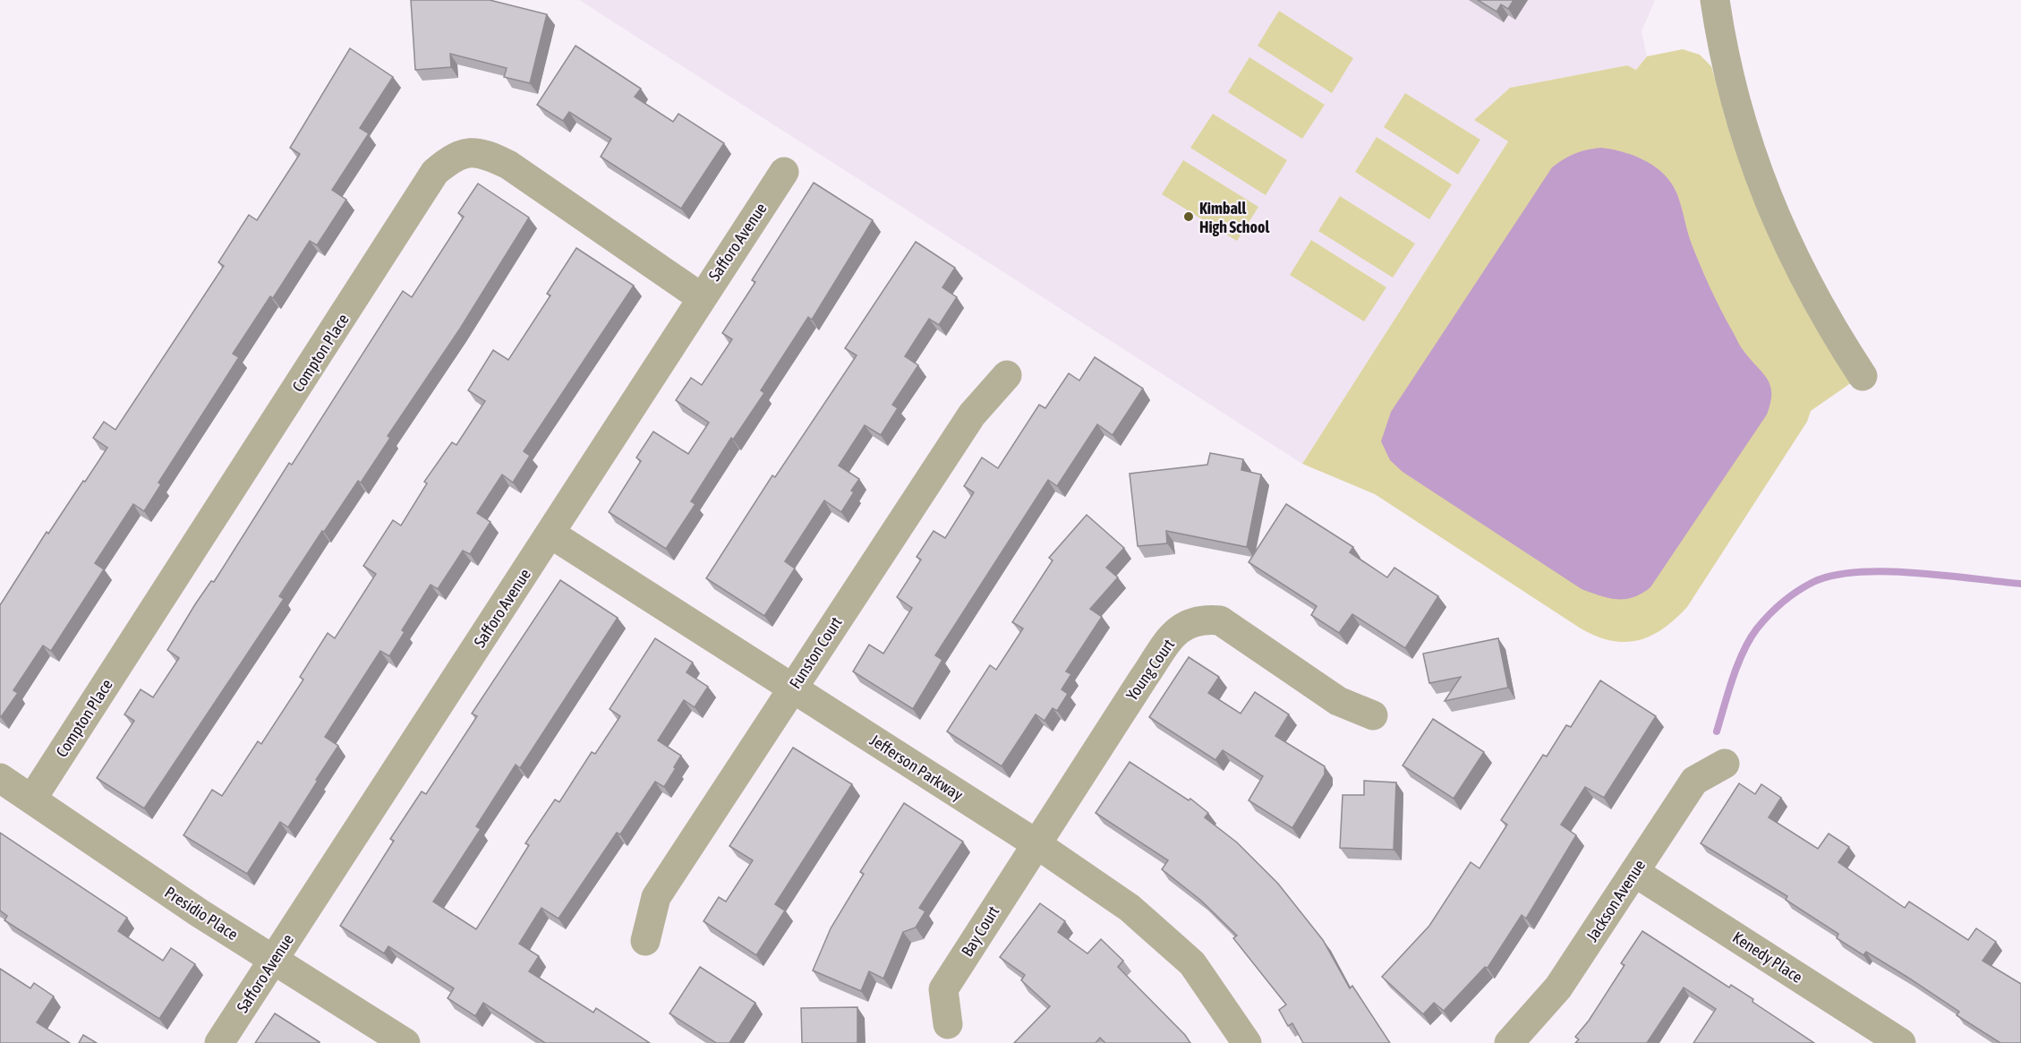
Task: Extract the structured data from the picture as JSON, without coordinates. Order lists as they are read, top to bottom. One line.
{"streets":{"street":["Safforo Avenue","Compton Place","Funston Court","Young Court","Jefferson Parkway","Jackson Avenue","Presidio Place","Bay Court","Kenedy Place"]},"crossings":[["Safforo Avenue","Compton Place"],["Safforo Avenue","Jefferson Parkway"],["Safforo Avenue","Presidio Place"],["Compton Place","Presidio Place"],["Funston Court","Jefferson Parkway"],["Young Court","Jefferson Parkway"],["Young Court","Bay Court"],["Jefferson Parkway","Bay Court"],["Jackson Avenue","Kenedy Place"]],"places":["Kimball High School"]}
